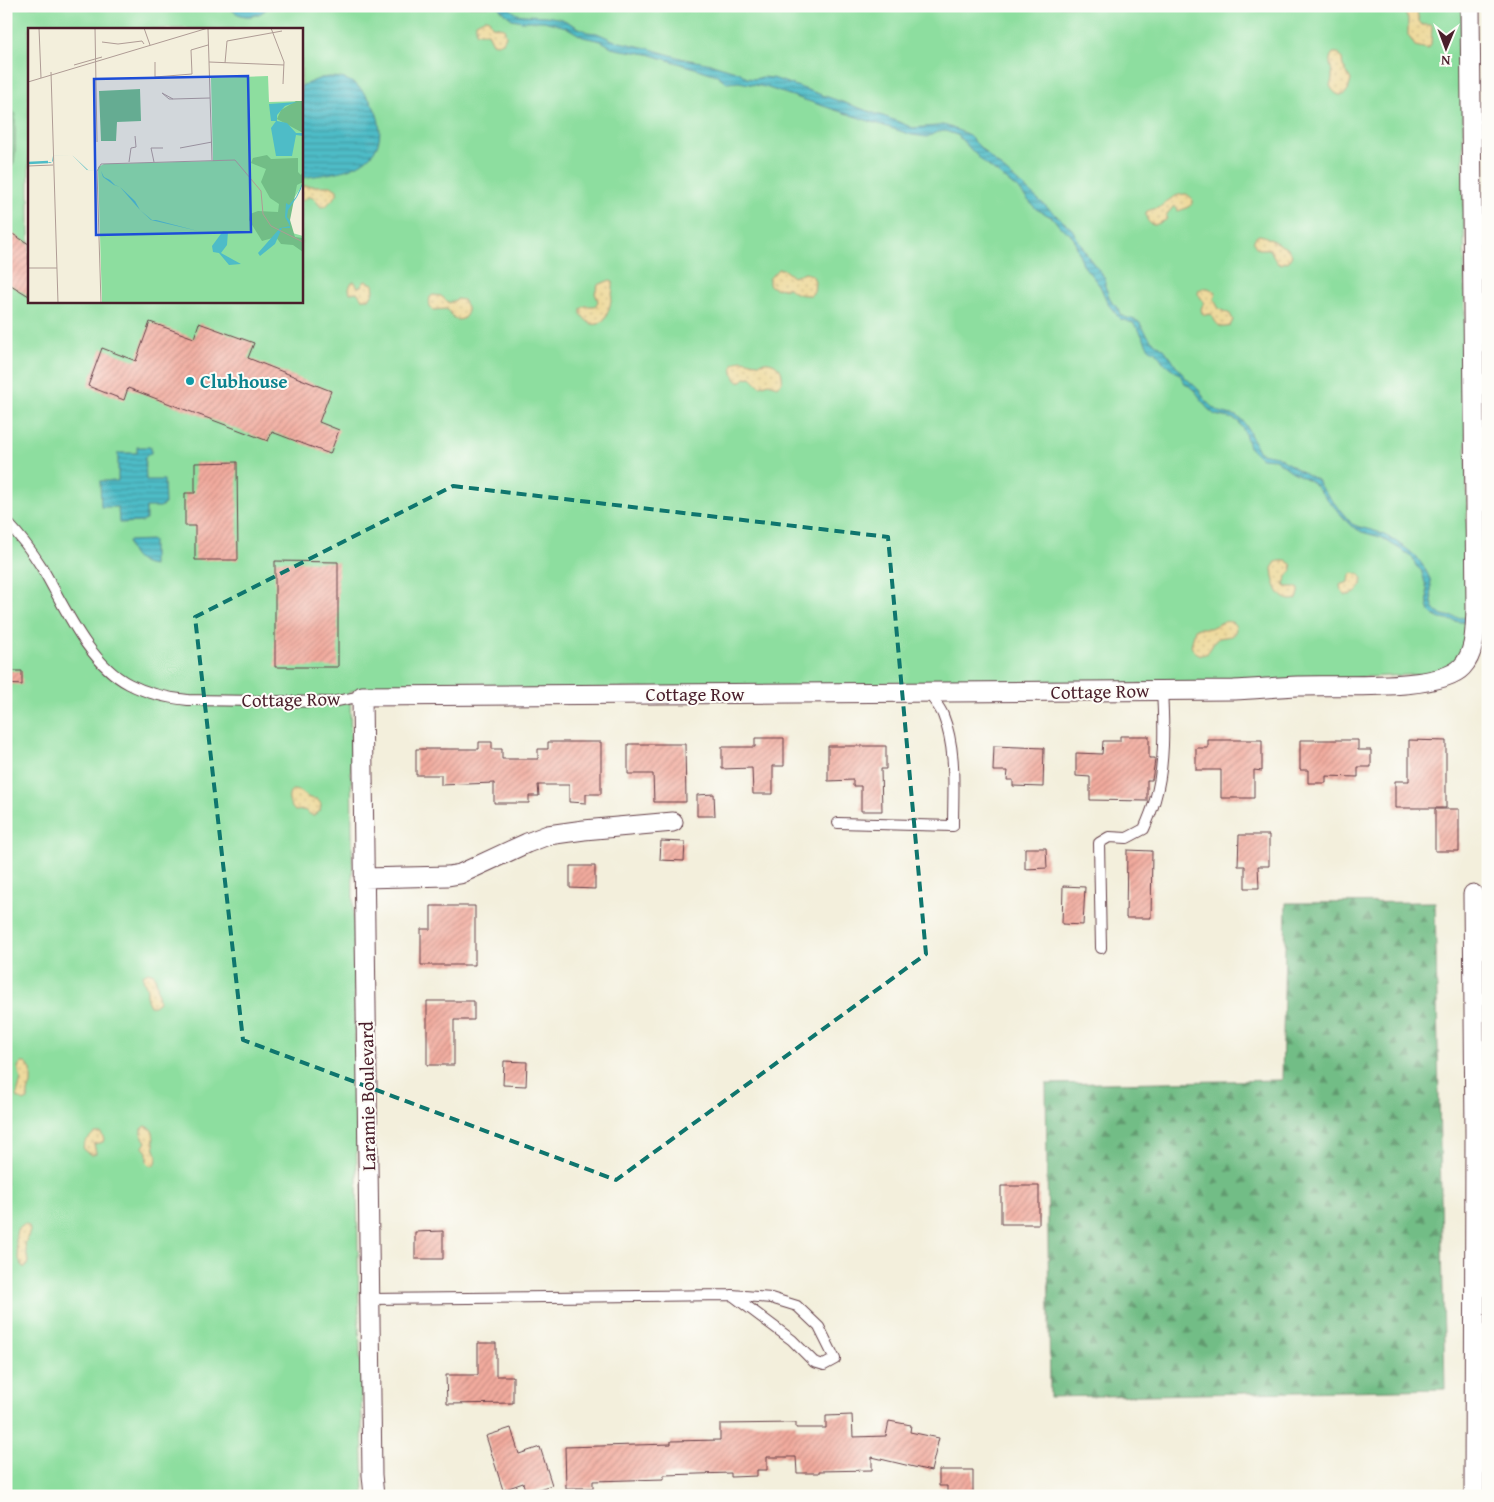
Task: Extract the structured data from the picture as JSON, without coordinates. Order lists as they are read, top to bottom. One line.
{"streets":{"street":["Cottage Row","Laramie Boulevard"]},"crossings":[["Cottage Row","Laramie Boulevard"]],"places":["Clubhouse"],"north":"bottom"}
